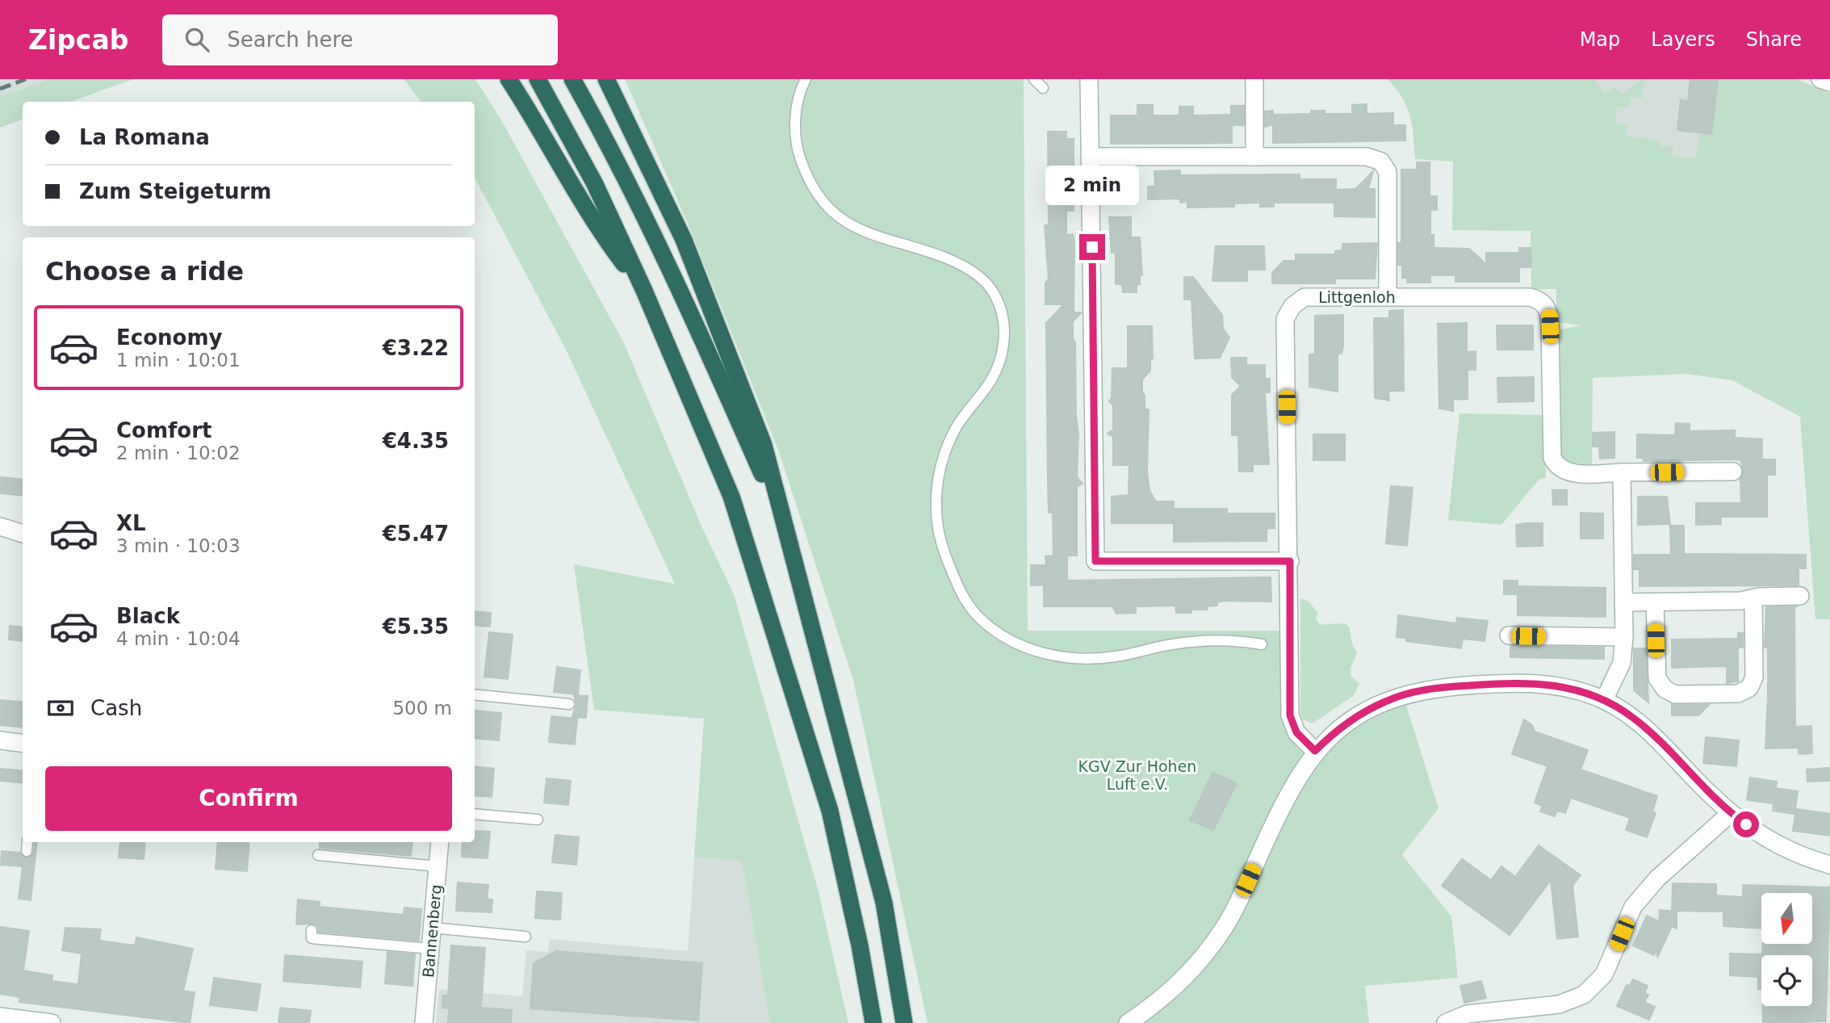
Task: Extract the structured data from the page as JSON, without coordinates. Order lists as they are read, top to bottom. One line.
{"streets":{"street":["Littgenloh","Bannenberg"]},"parks":["KGV Zur Hohen Luft e.V."],"north":"bottom","page":{"header":"Zipcab","search":"Search here","nav":["Map","Layers","Share"],"banner":["La Romana","Zum Steigeturm"],"bubble":"2 min","heading":"Choose a ride","list":[{"name":"Economy","note":"1 min · 10:01","value":"€3.22"},{"name":"Comfort","note":"2 min · 10:02","value":"€4.35"},{"name":"XL","note":"3 min · 10:03","value":"€5.47"},{"name":"Black","note":"4 min · 10:04","value":"€5.35"}],"pay":["Cash","500 m"],"buttons":"Confirm"}}
